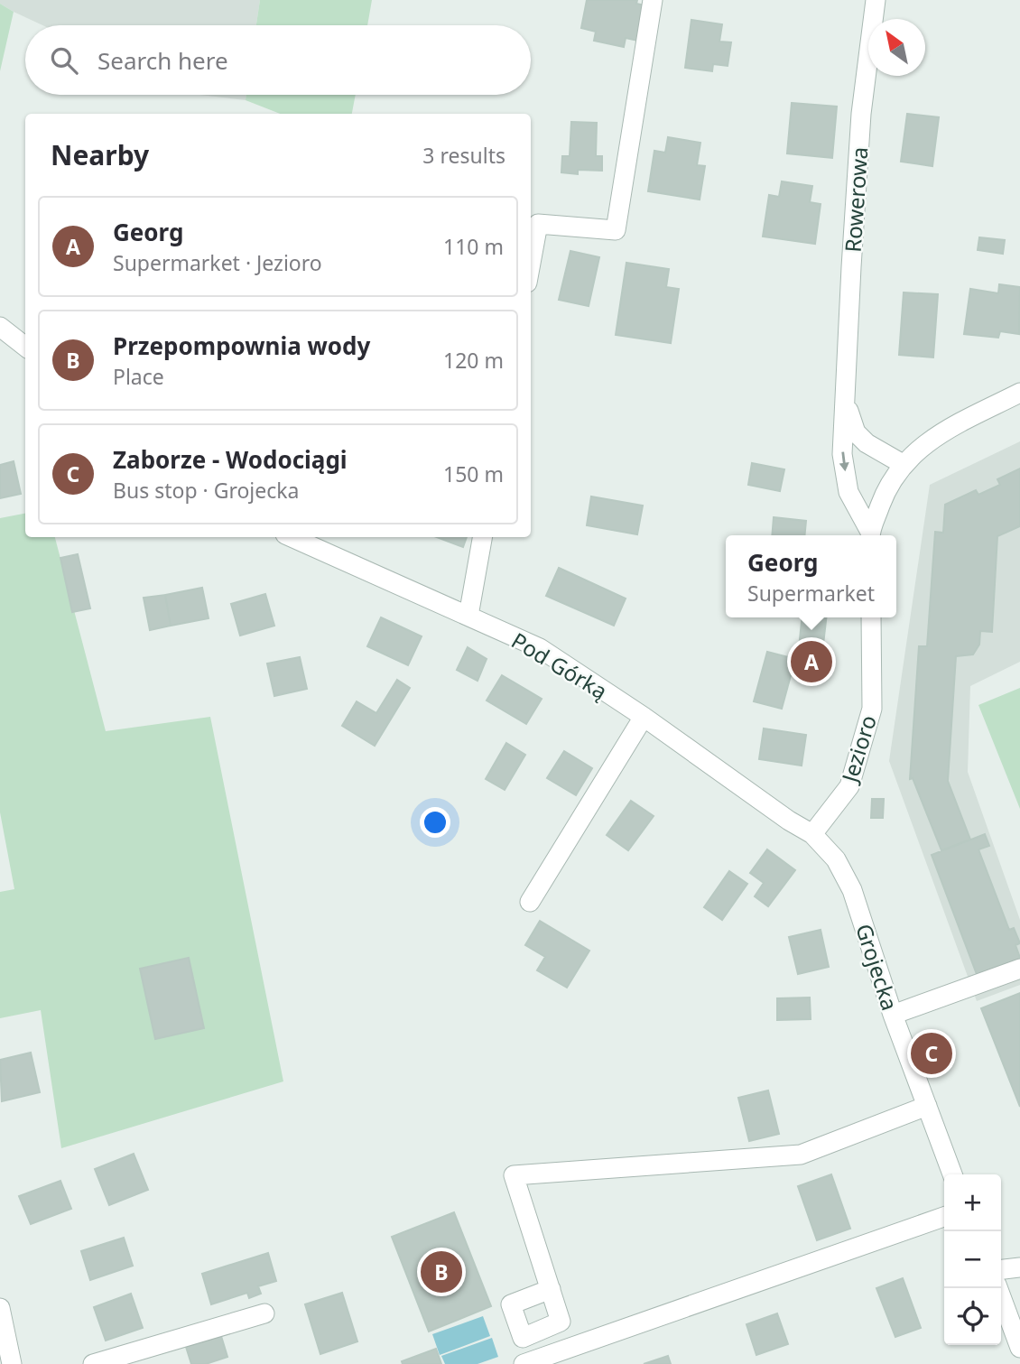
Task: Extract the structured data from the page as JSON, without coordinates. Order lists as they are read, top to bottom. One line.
{"streets":{"street":["Rowerowa","Pod Górką","Jezioro","Grojecka"]},"crossings":[["Pod Górką","Jezioro"],["Pod Górką","Grojecka"],["Jezioro","Grojecka"]],"north":"top left","page":{"search":"Search here","heading":["Nearby","3 results"],"list":[{"mark":"A","name":"Georg","note":"Supermarket · Jezioro","value":"110 m"},{"mark":"B","name":"Przepompownia wody","note":"Place","value":"120 m"},{"mark":"C","name":"Zaborze - Wodociągi","note":"Bus stop · Grojecka","value":"150 m"}],"popup":["Georg","Supermarket"],"pins":["A","C","B"],"map_buttons":["+","−"]}}
